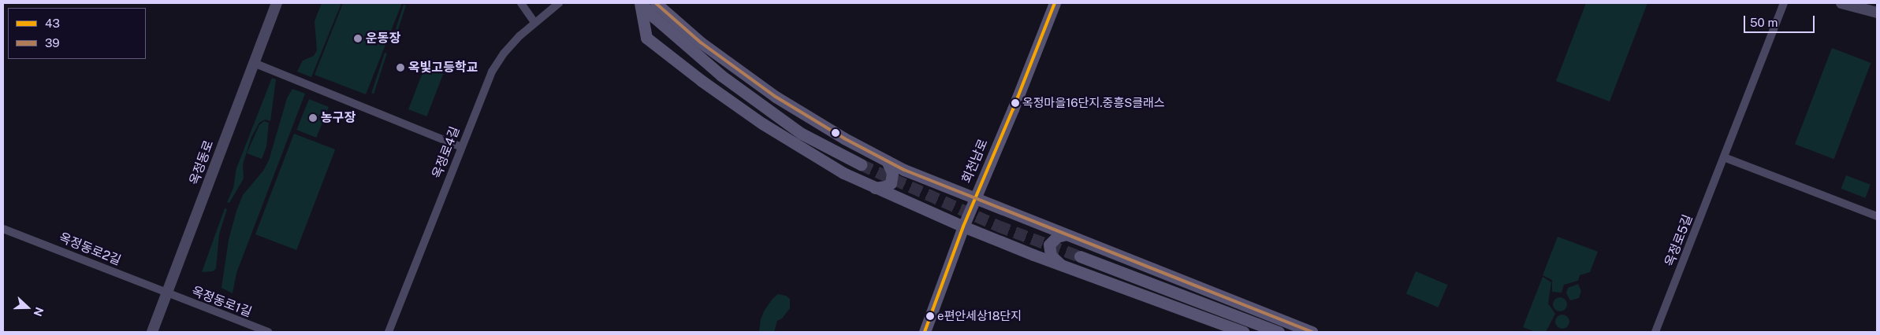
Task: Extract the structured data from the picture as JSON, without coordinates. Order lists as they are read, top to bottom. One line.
{"streets":{"main road":["회천남로"],"street":["옥정로4길","옥정동로","옥정로5길","옥정동로2길","옥정동로1길"]},"crossings":[["옥정동로","옥정동로2길"],["옥정동로","옥정동로1길"],["옥정동로2길","옥정동로1길"]],"places":["운동장","옥빛고등학교","옥정마을16단지.중흥S클래스","농구장","e편안세상18단지"],"lines":["transit line 43","transit line 39"],"legend":["43","39"],"scale_bar":"50 m","north":"right"}
